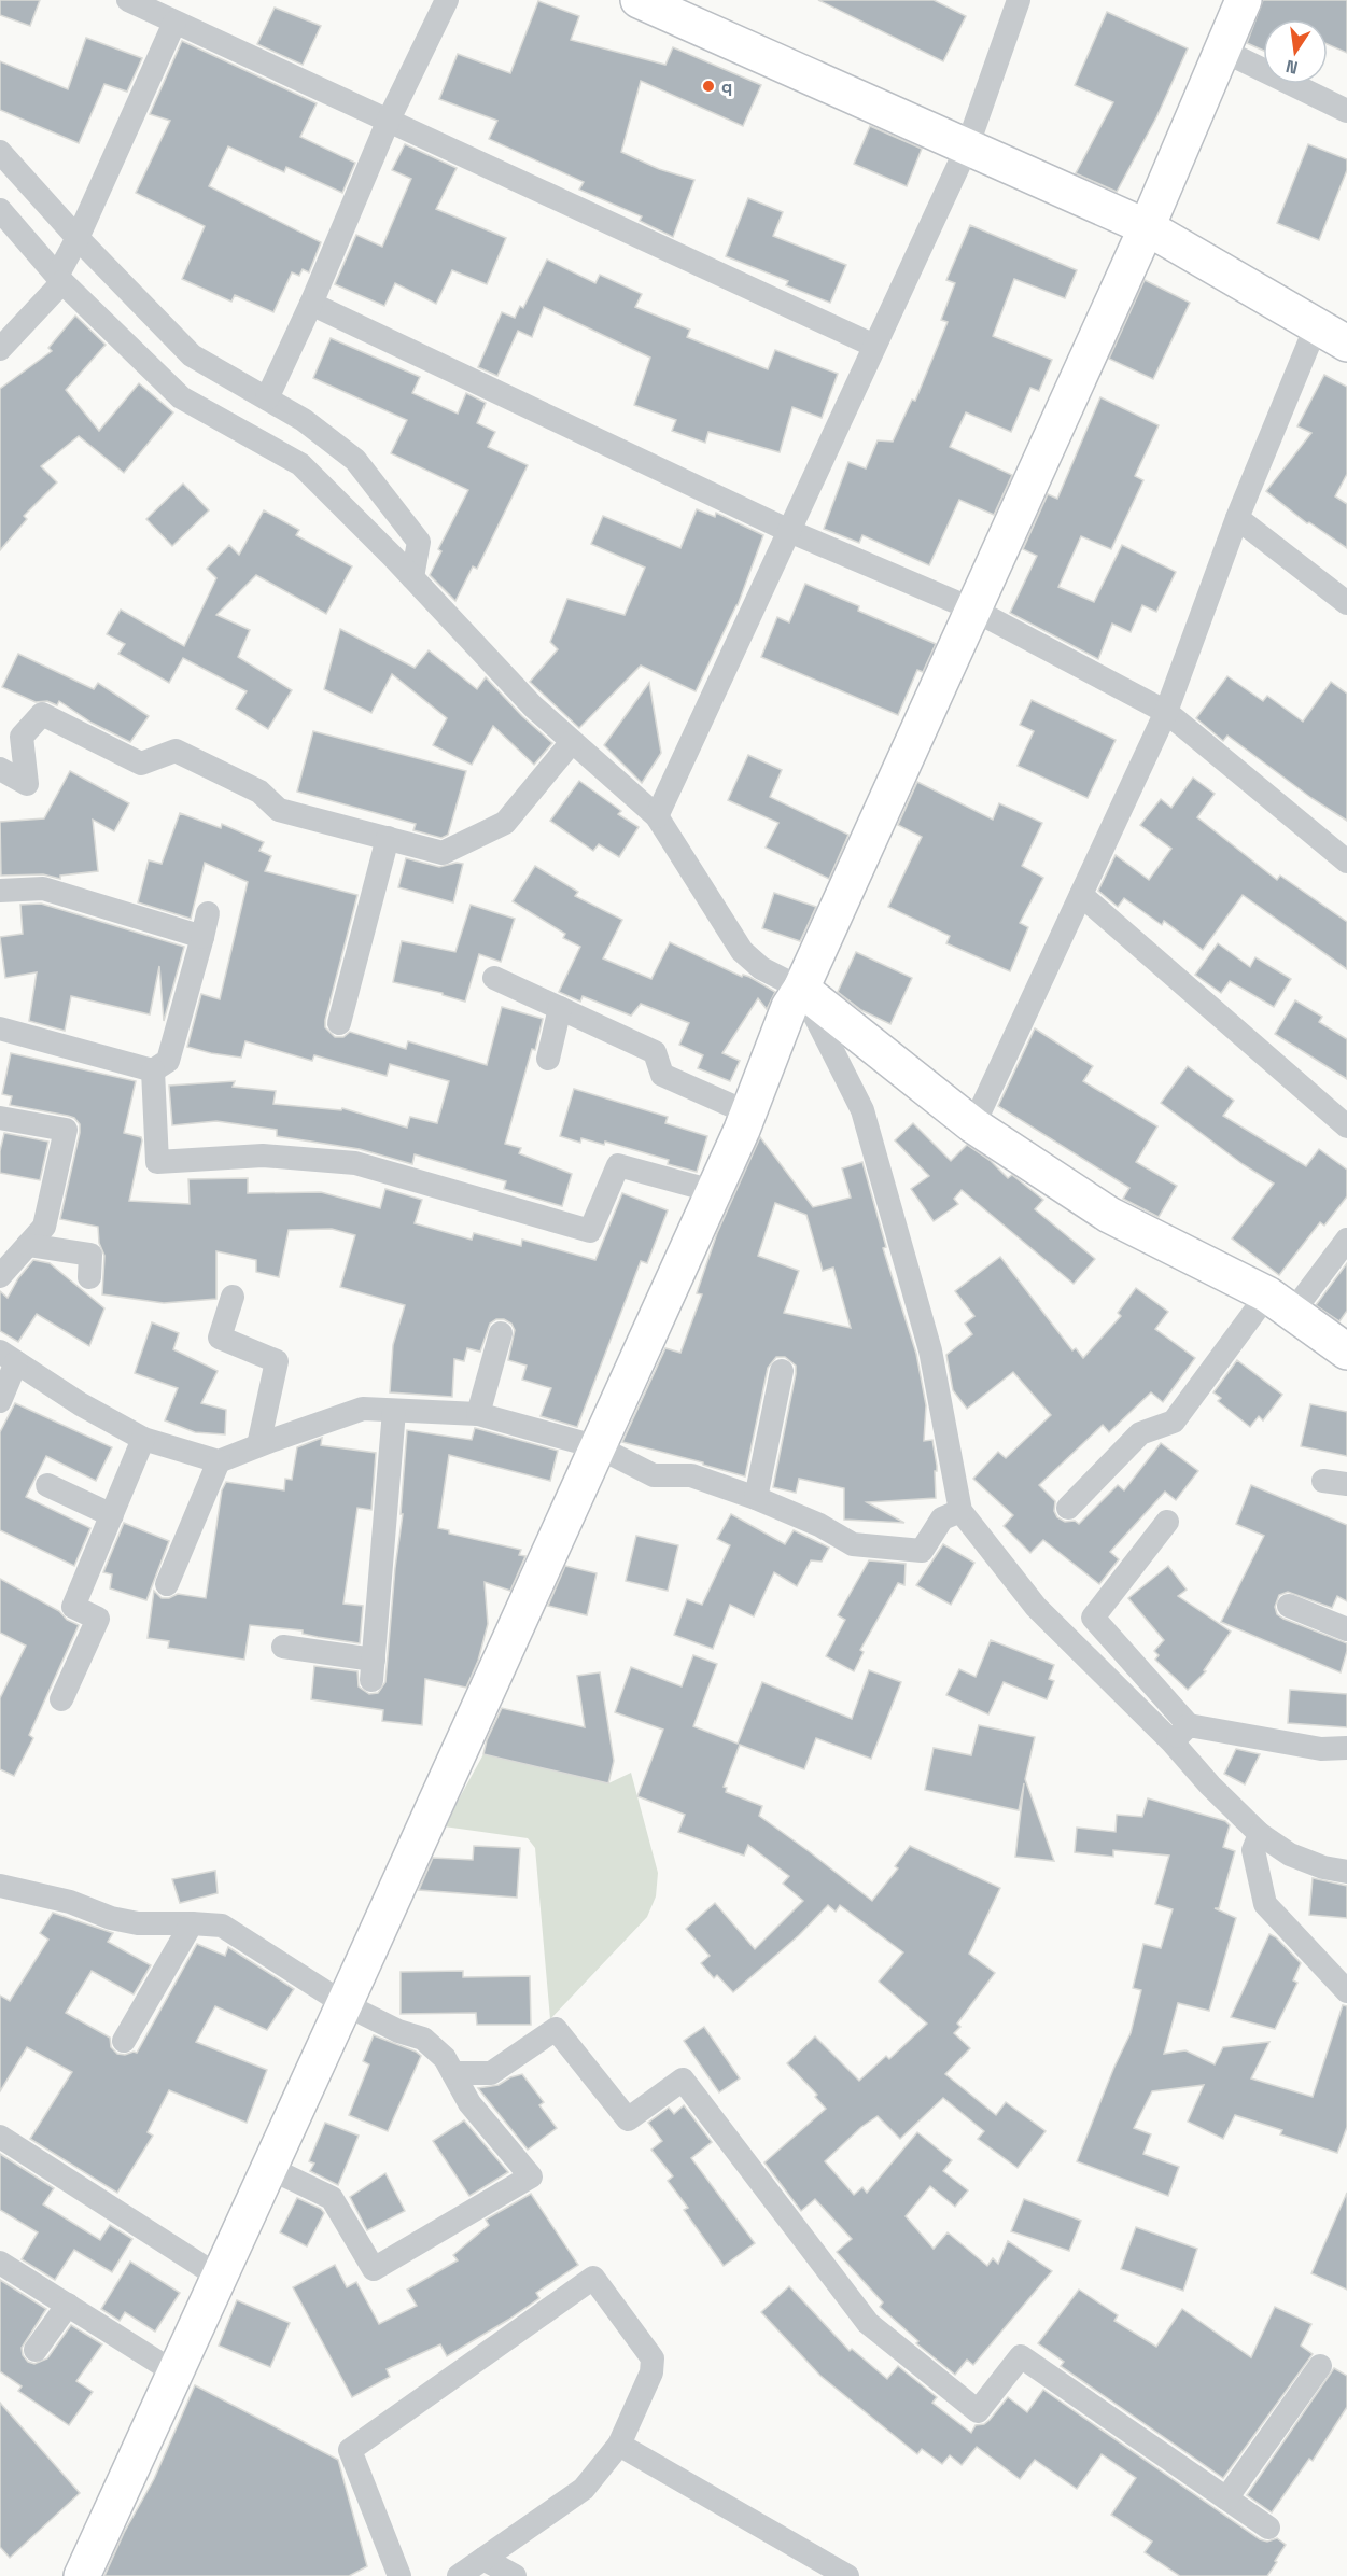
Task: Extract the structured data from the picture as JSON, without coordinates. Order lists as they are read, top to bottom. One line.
{"places":["q"],"north":"bottom"}
